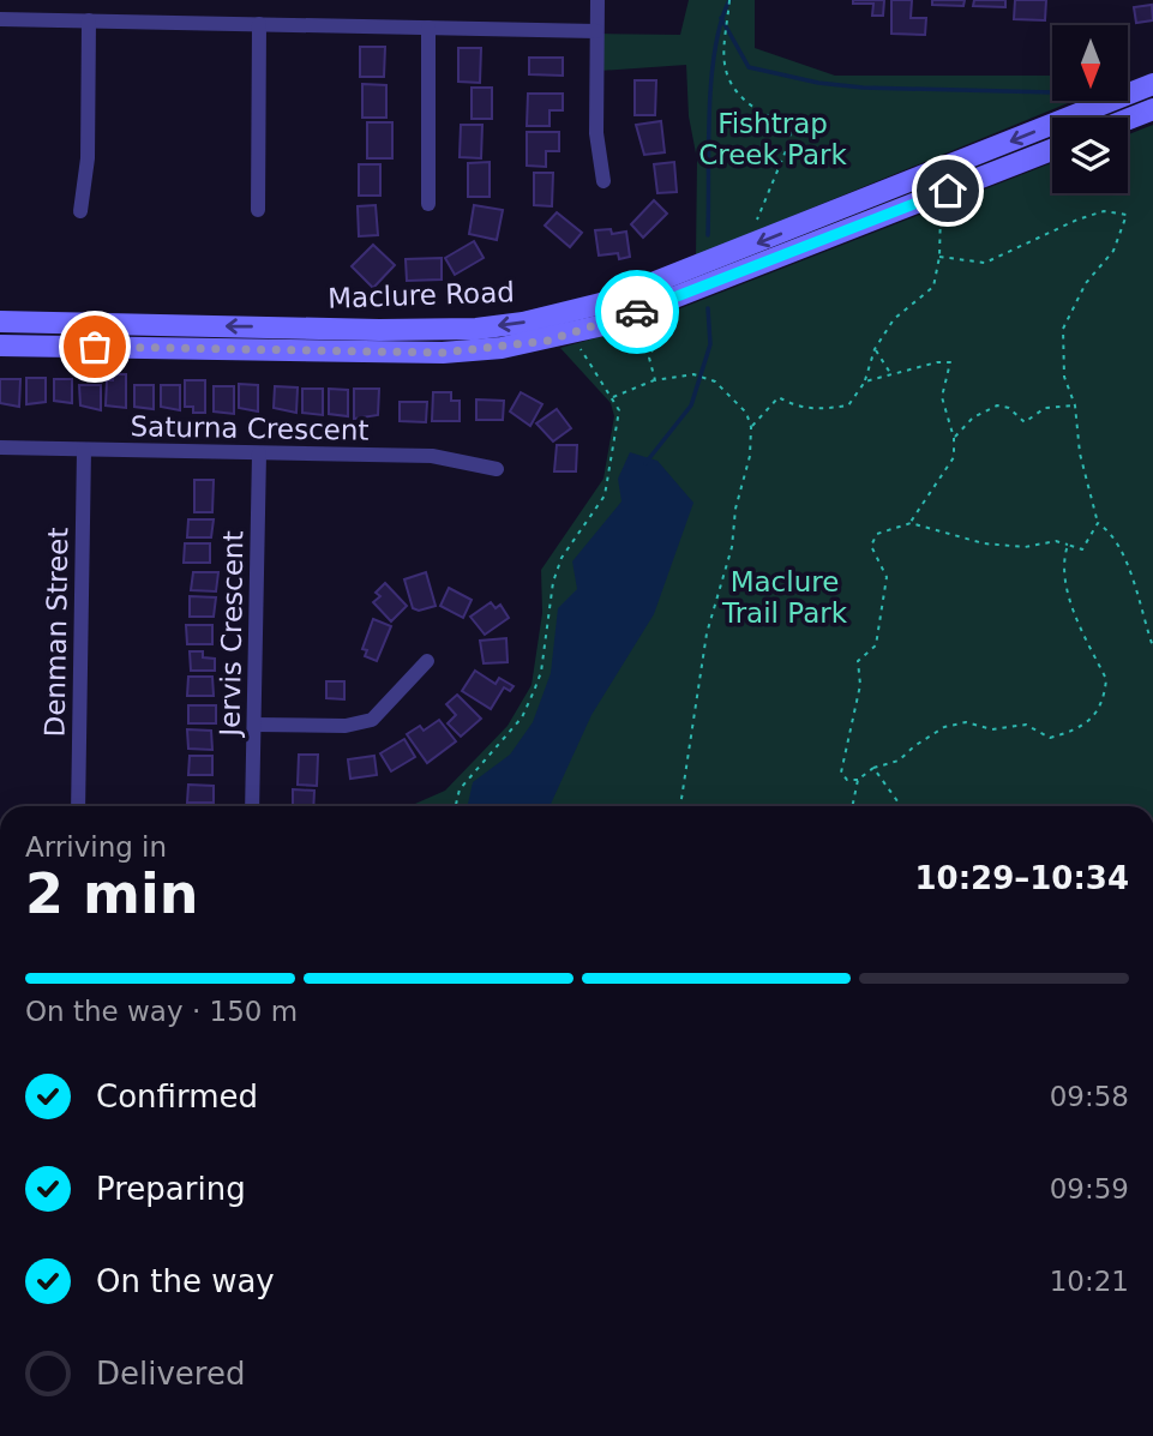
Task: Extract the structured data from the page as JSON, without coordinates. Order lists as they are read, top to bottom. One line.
{"streets":{"main road":["Maclure Road"],"street":["Saturna Crescent","Denman Street","Jervis Crescent"]},"crossings":[["Saturna Crescent","Denman Street"],["Saturna Crescent","Jervis Crescent"]],"parks":["Fishtrap Creek Park","Maclure Trail Park"],"north":"bottom","page":{"heading":["2 min","Arriving in","10:29–10:34"],"bar":"On the way · 150 m","list":[["Confirmed","09:58"],["Preparing","09:59"],["On the way","10:21"],"Delivered"]}}
